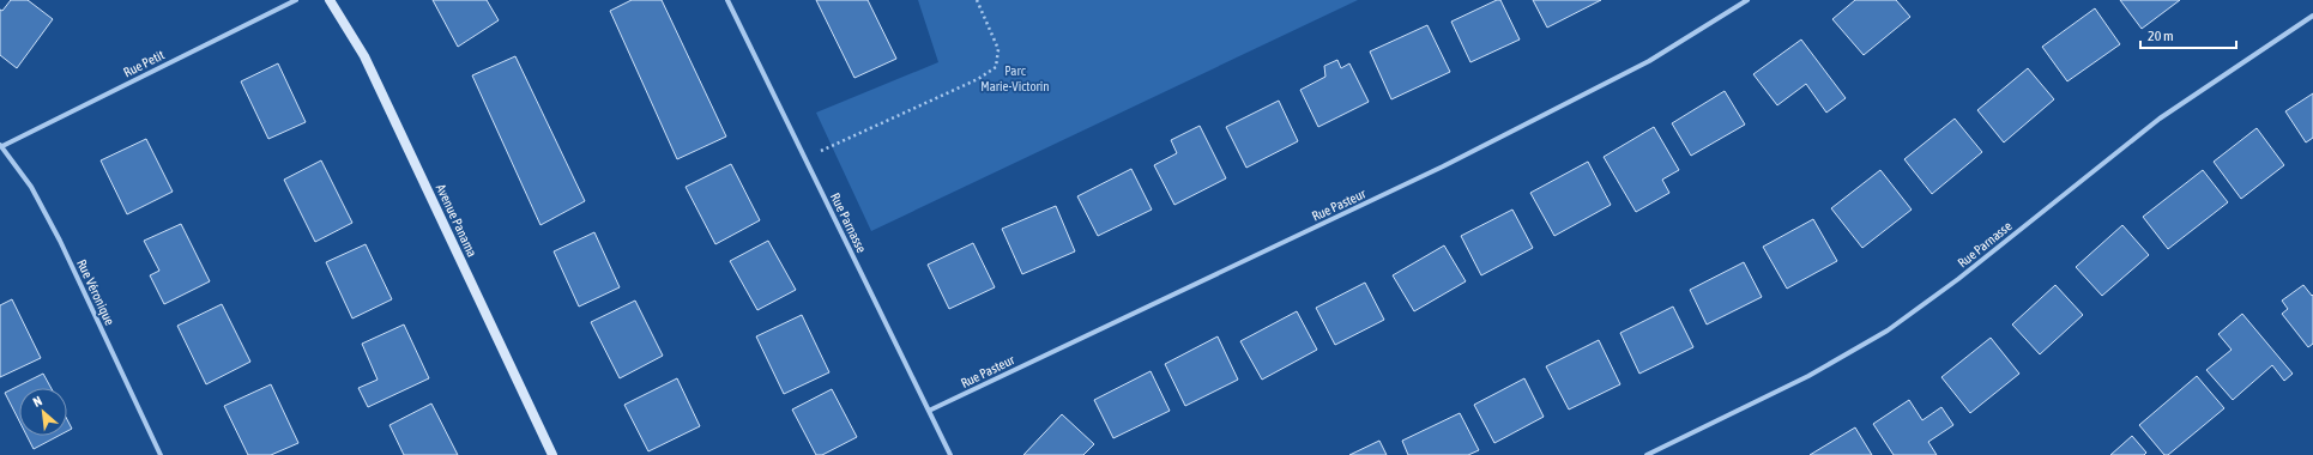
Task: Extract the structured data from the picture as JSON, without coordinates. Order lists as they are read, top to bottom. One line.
{"streets":{"street":["Rue Petit","Rue Pasteur","Avenue Panama","Rue Parnasse","Rue Véronique"]},"crossings":[["Rue Petit","Rue Véronique"],["Rue Pasteur","Rue Parnasse"]],"parks":["Parc Marie-Victorin"],"scale_bar":"20 m","north":"top left"}
